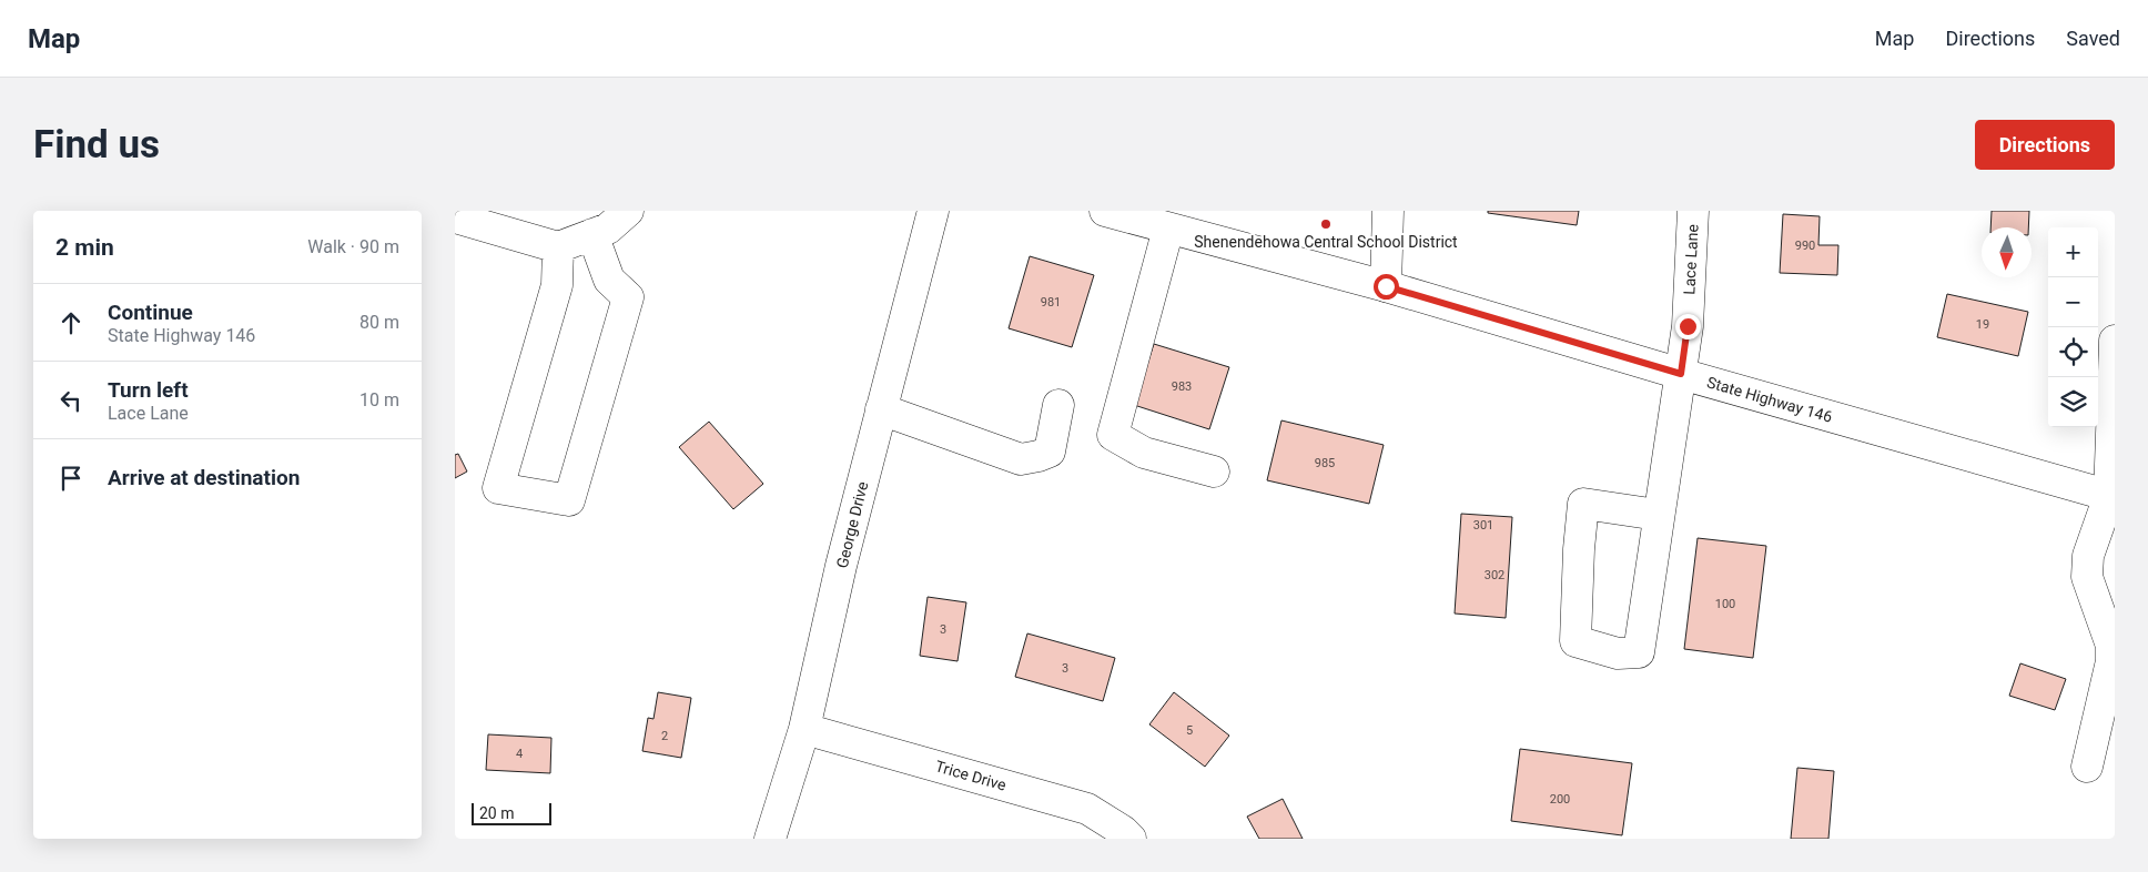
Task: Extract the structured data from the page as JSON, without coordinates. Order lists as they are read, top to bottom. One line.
{"streets":{"street":["Lace Lane","State Highway 146","George Drive","Trice Drive"]},"crossings":[["Lace Lane","State Highway 146"],["George Drive","Trice Drive"]],"places":["Shenendehowa Central School District"],"house_numbers":["990","981","19","983","985","301","302","100","3","3","5","2","4","200"],"scale_bar":"20 m","north":"bottom","page":{"header":"Map","nav":["Map","Directions","Saved"],"buttons":"Directions","title":"Find us","heading":["2 min","Walk · 90 m"],"map_buttons":["+","−"],"list":[["Continue","State Highway 146","80 m"],["Turn left","Lace Lane","10 m"],"Arrive at destination"],"scale":"20 m"}}
